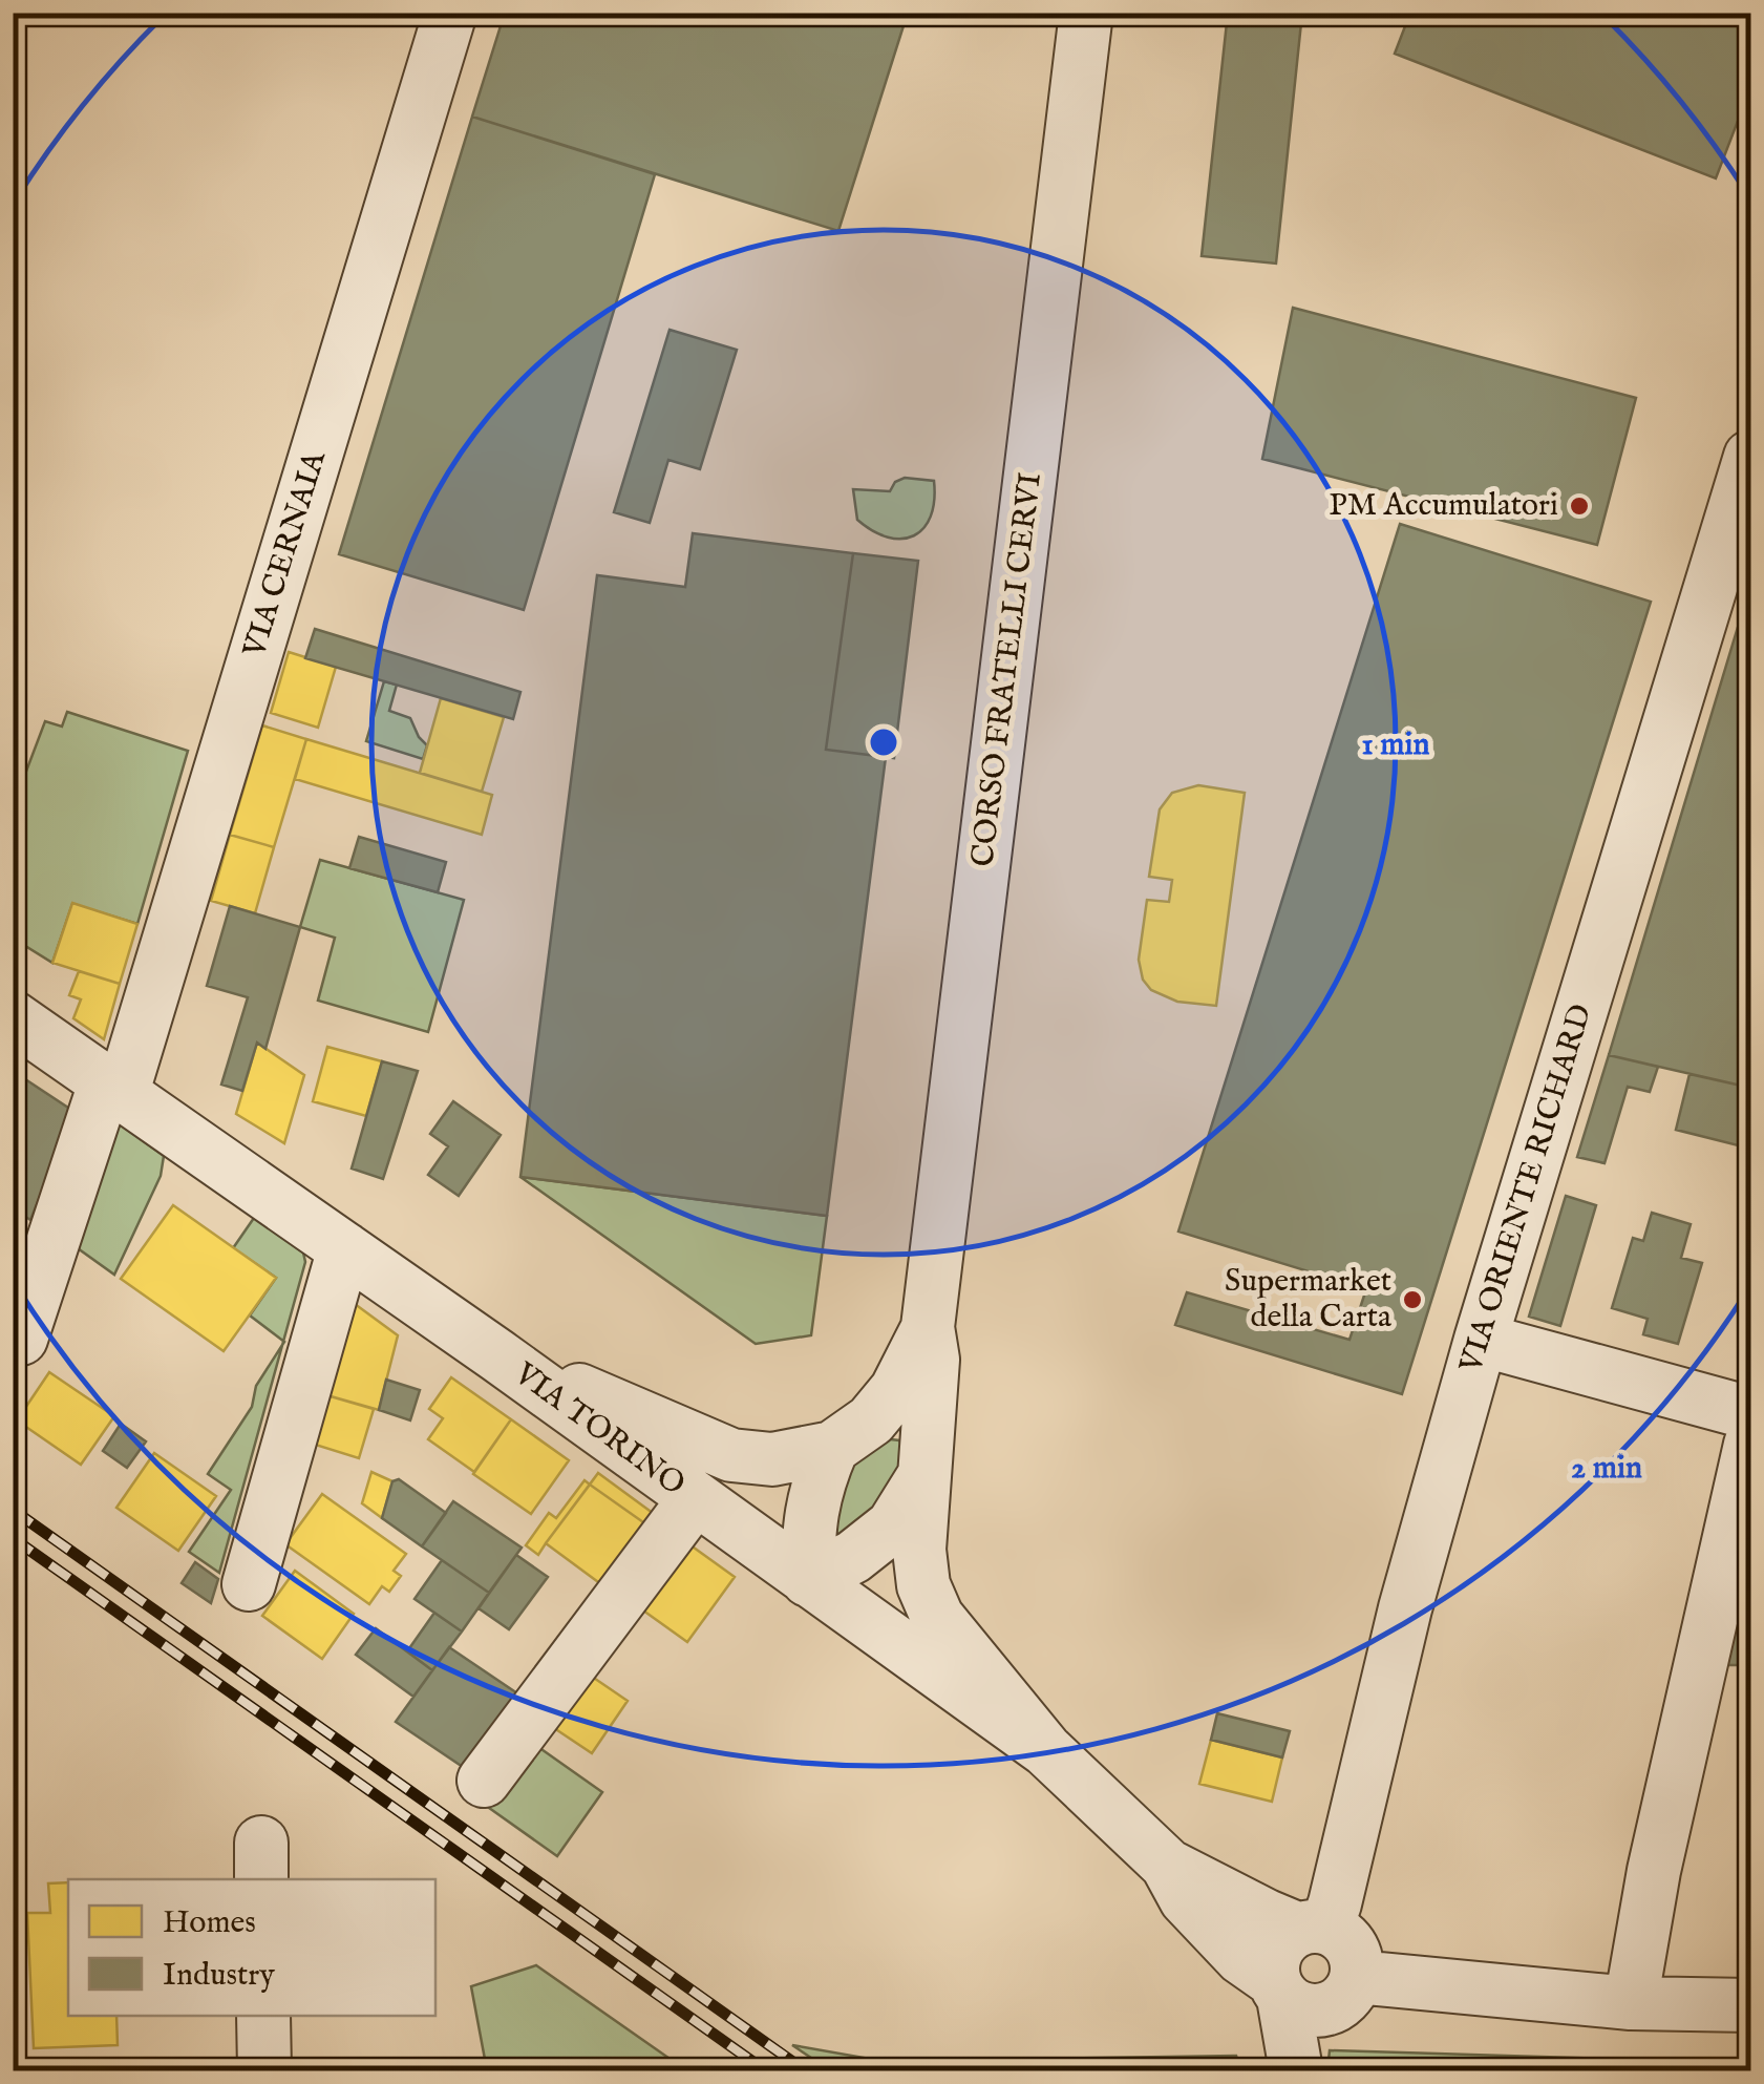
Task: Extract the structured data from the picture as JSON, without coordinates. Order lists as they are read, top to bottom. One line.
{"streets":{"street":["VIA CERNAIA","CORSO FRATELLI CERVI","VIA ORIENTE RICHARD","VIA TORINO"]},"crossings":[["VIA CERNAIA","VIA TORINO"],["CORSO FRATELLI CERVI","VIA TORINO"],["VIA ORIENTE RICHARD","VIA TORINO"]],"places":["PM Accumulatori","Supermarket della Carta"],"legend":["Homes","Industry"],"rings":["1 min","2 min"]}
